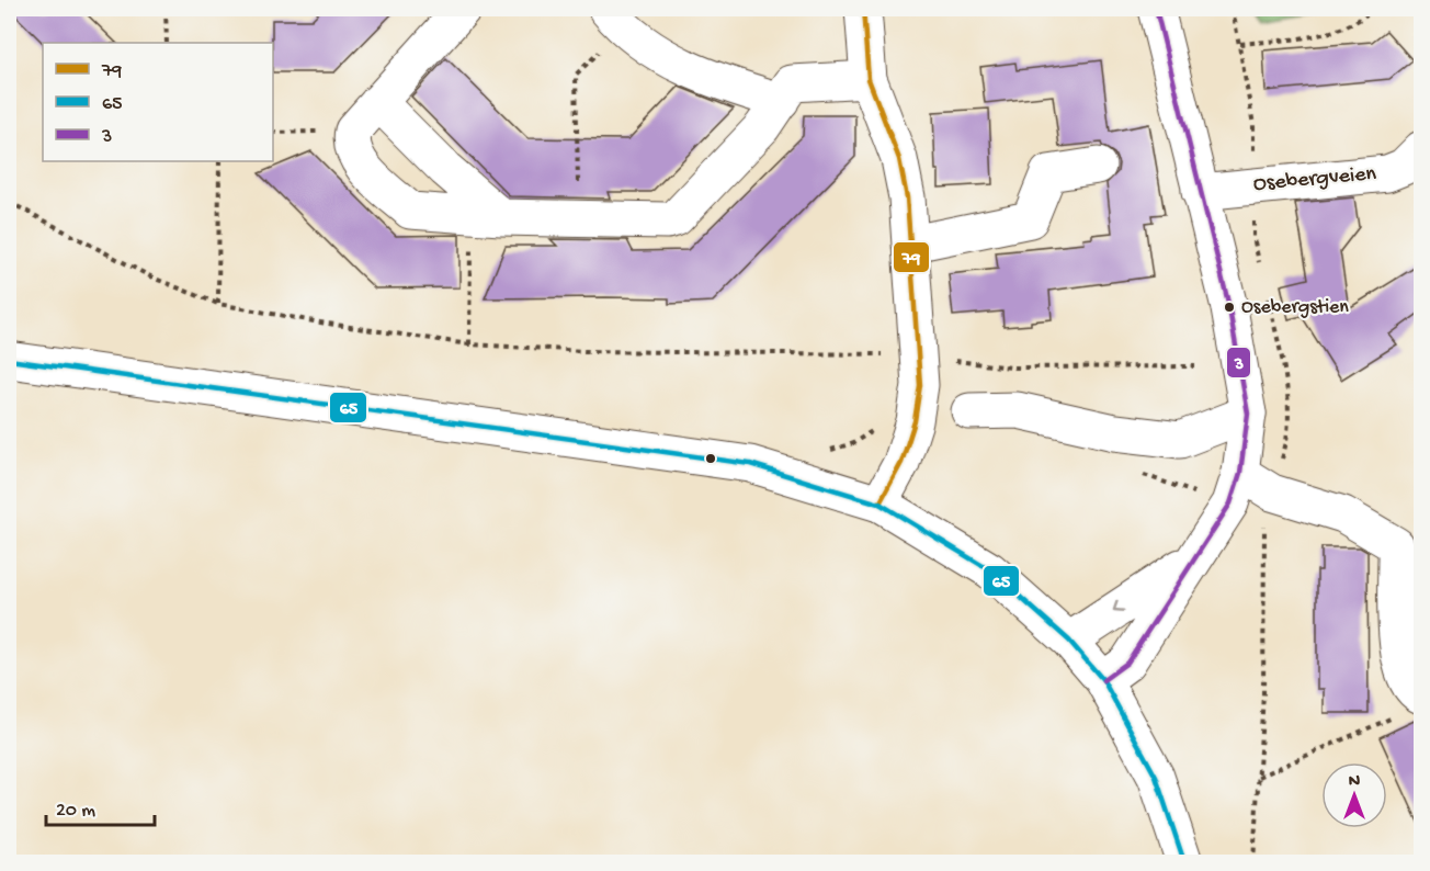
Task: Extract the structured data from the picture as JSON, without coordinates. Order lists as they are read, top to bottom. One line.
{"streets":{"street":["Osebergveien"]},"places":["Osebergstien"],"lines":["transit line 79","transit line 3","transit line 65"],"legend":["79","65","3"],"scale_bar":"20 m","north":"top"}
